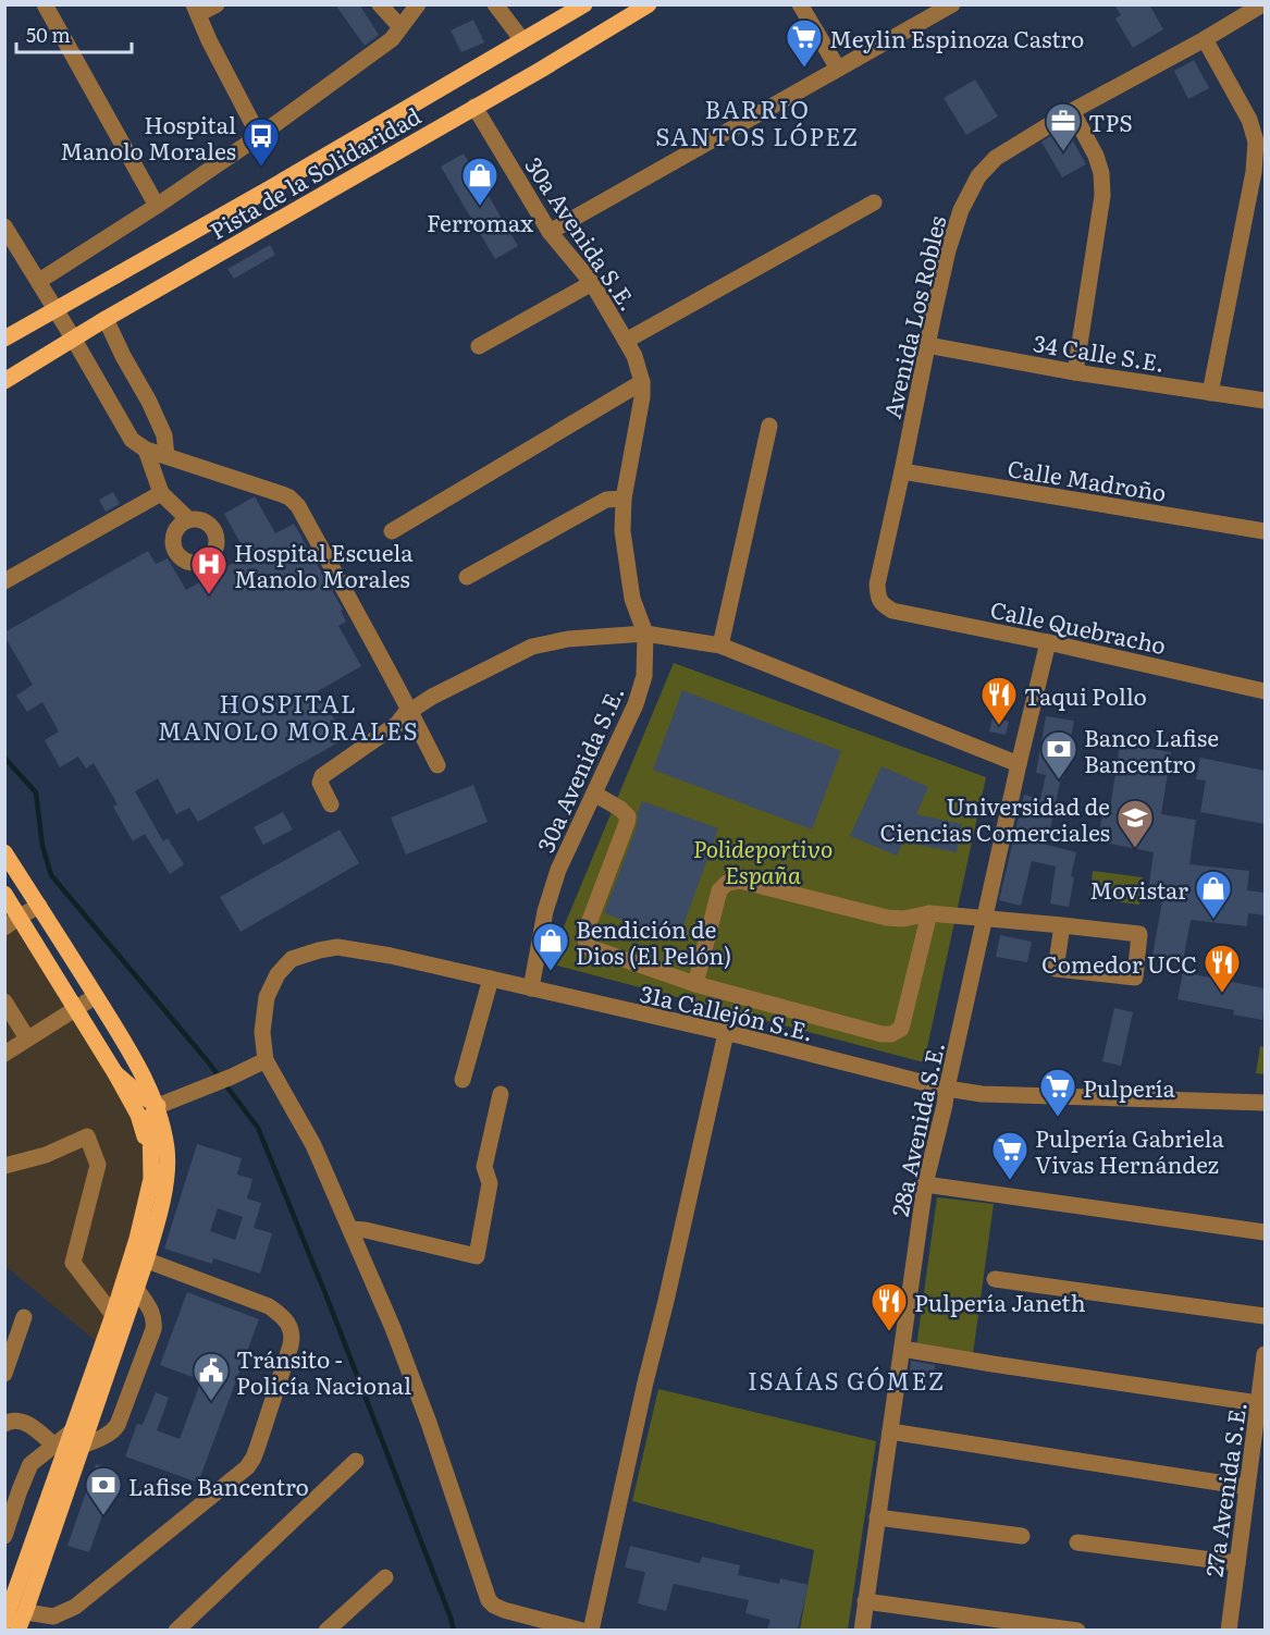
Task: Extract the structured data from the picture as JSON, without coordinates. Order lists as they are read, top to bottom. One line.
{"streets":{"main road":["Pista de la Solidaridad"],"street":["30a Avenida S.E.","Avenida Los Robles","34 Calle S.E.","Calle Madroño","Calle Quebracho","31a Callejón S.E.","28a Avenida S.E.","27a Avenida S.E."]},"crossings":[["Pista de la Solidaridad","30a Avenida S.E."],["30a Avenida S.E.","31a Callejón S.E."],["Avenida Los Robles","34 Calle S.E."],["Avenida Los Robles","Calle Madroño"],["Avenida Los Robles","Calle Quebracho"],["Calle Quebracho","28a Avenida S.E."],["31a Callejón S.E.","28a Avenida S.E."]],"districts":["BARRIO SANTOS LÓPEZ","HOSPITAL MANOLO MORALES","ISAÍAS GÓMEZ"],"parks":["Polideportivo España"],"places":{"supermarket":["Meylin Espinoza Castro","Pulpería","Pulpería Gabriela Vivas Hernández"],"office":["TPS"],"bus stop":["Hospital Manolo Morales"],"shop":["Ferromax","Movistar","Bendición de Dios (El Pelón)"],"hospital":["Hospital Escuela Manolo Morales"],"restaurant":["Taqui Pollo","Comedor UCC","Pulpería Janeth"],"bank":["Banco Lafise Bancentro","Lafise Bancentro"],"school or university":["Universidad de Ciencias Comerciales"],"public building":["Tránsito - Policía Nacional"]},"scale_bar":"50 m"}
